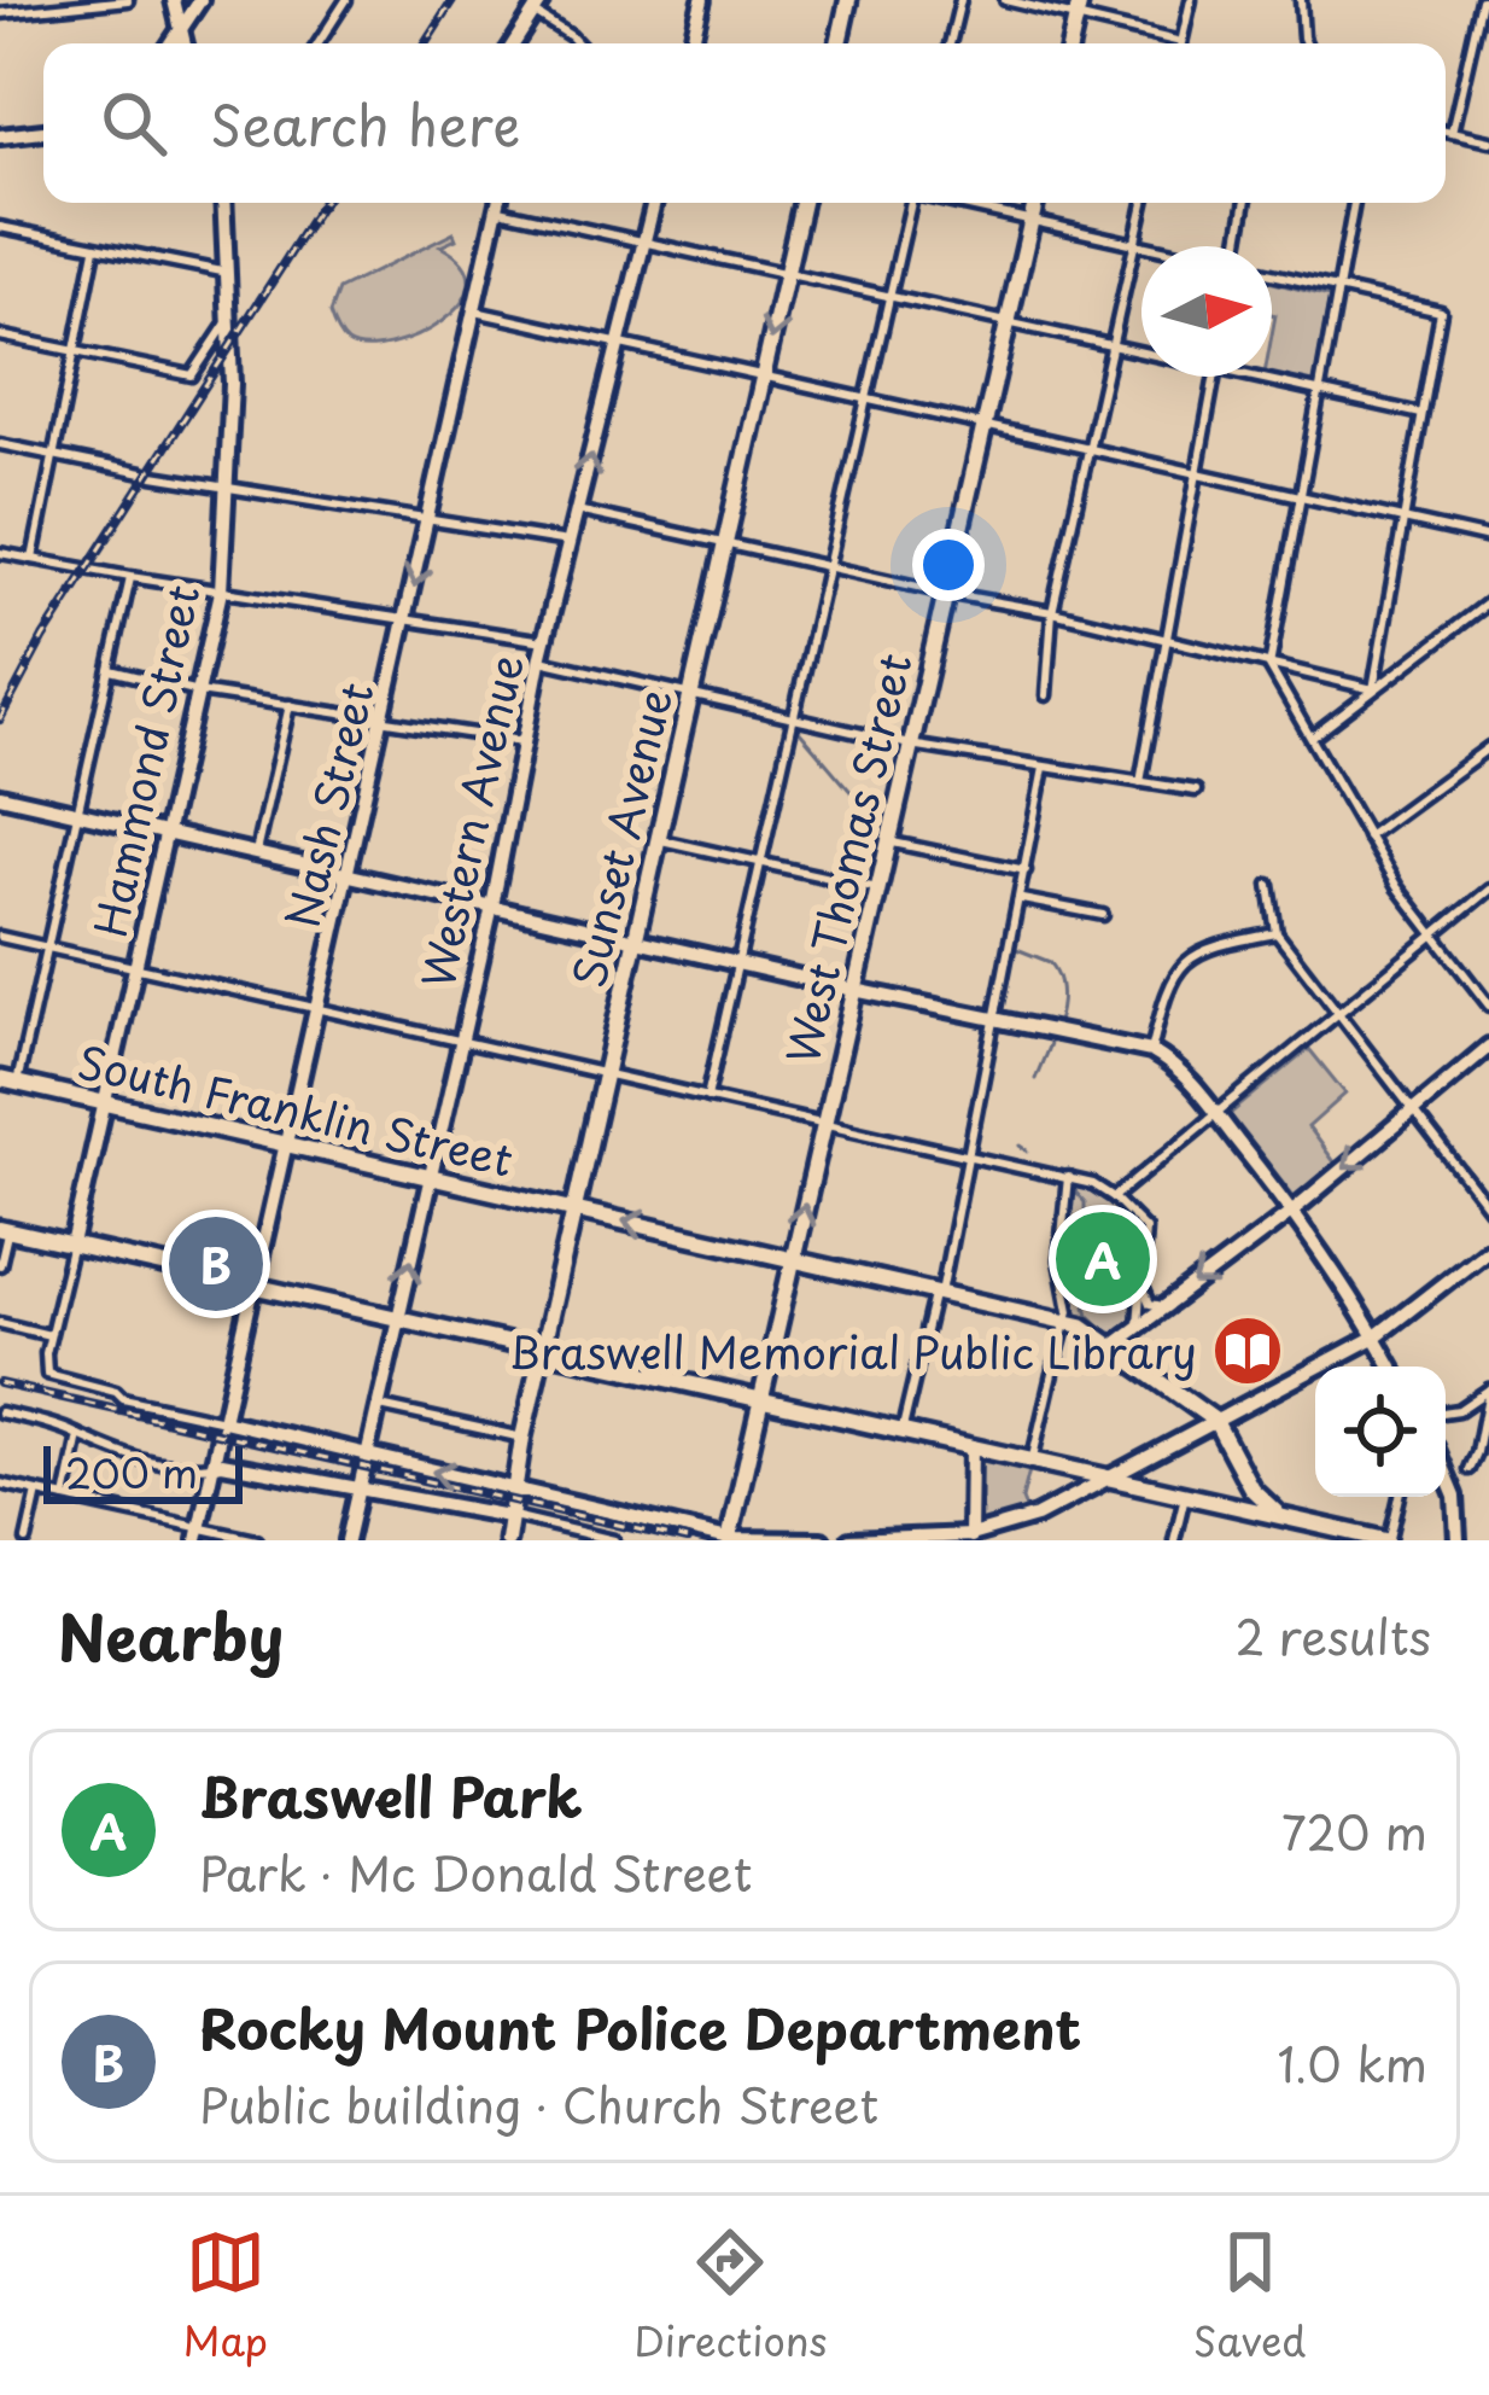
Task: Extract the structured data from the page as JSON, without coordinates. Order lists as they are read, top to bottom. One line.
{"streets":{"main road":["Sunset Avenue","West Thomas Street","South Franklin Street"],"street":["Hammond Street","Nash Street","Western Avenue"]},"crossings":[["Hammond Street","South Franklin Street"],["Nash Street","South Franklin Street"],["Western Avenue","South Franklin Street"],["Sunset Avenue","South Franklin Street"],["West Thomas Street","South Franklin Street"]],"places":{"library":["Braswell Memorial Public Library"]},"scale_bar":"200 m","north":"right","page":{"search":"Search here","pins":["A","B"],"scale":"200 m","heading":["Nearby","2 results"],"list":[{"mark":"A","name":"Braswell Park","note":"Park · Mc Donald Street","value":"720 m"},{"mark":"B","name":"Rocky Mount Police Department","note":"Public building · Church Street","value":"1.0 km"}],"nav":["Map","Directions","Saved"]}}
